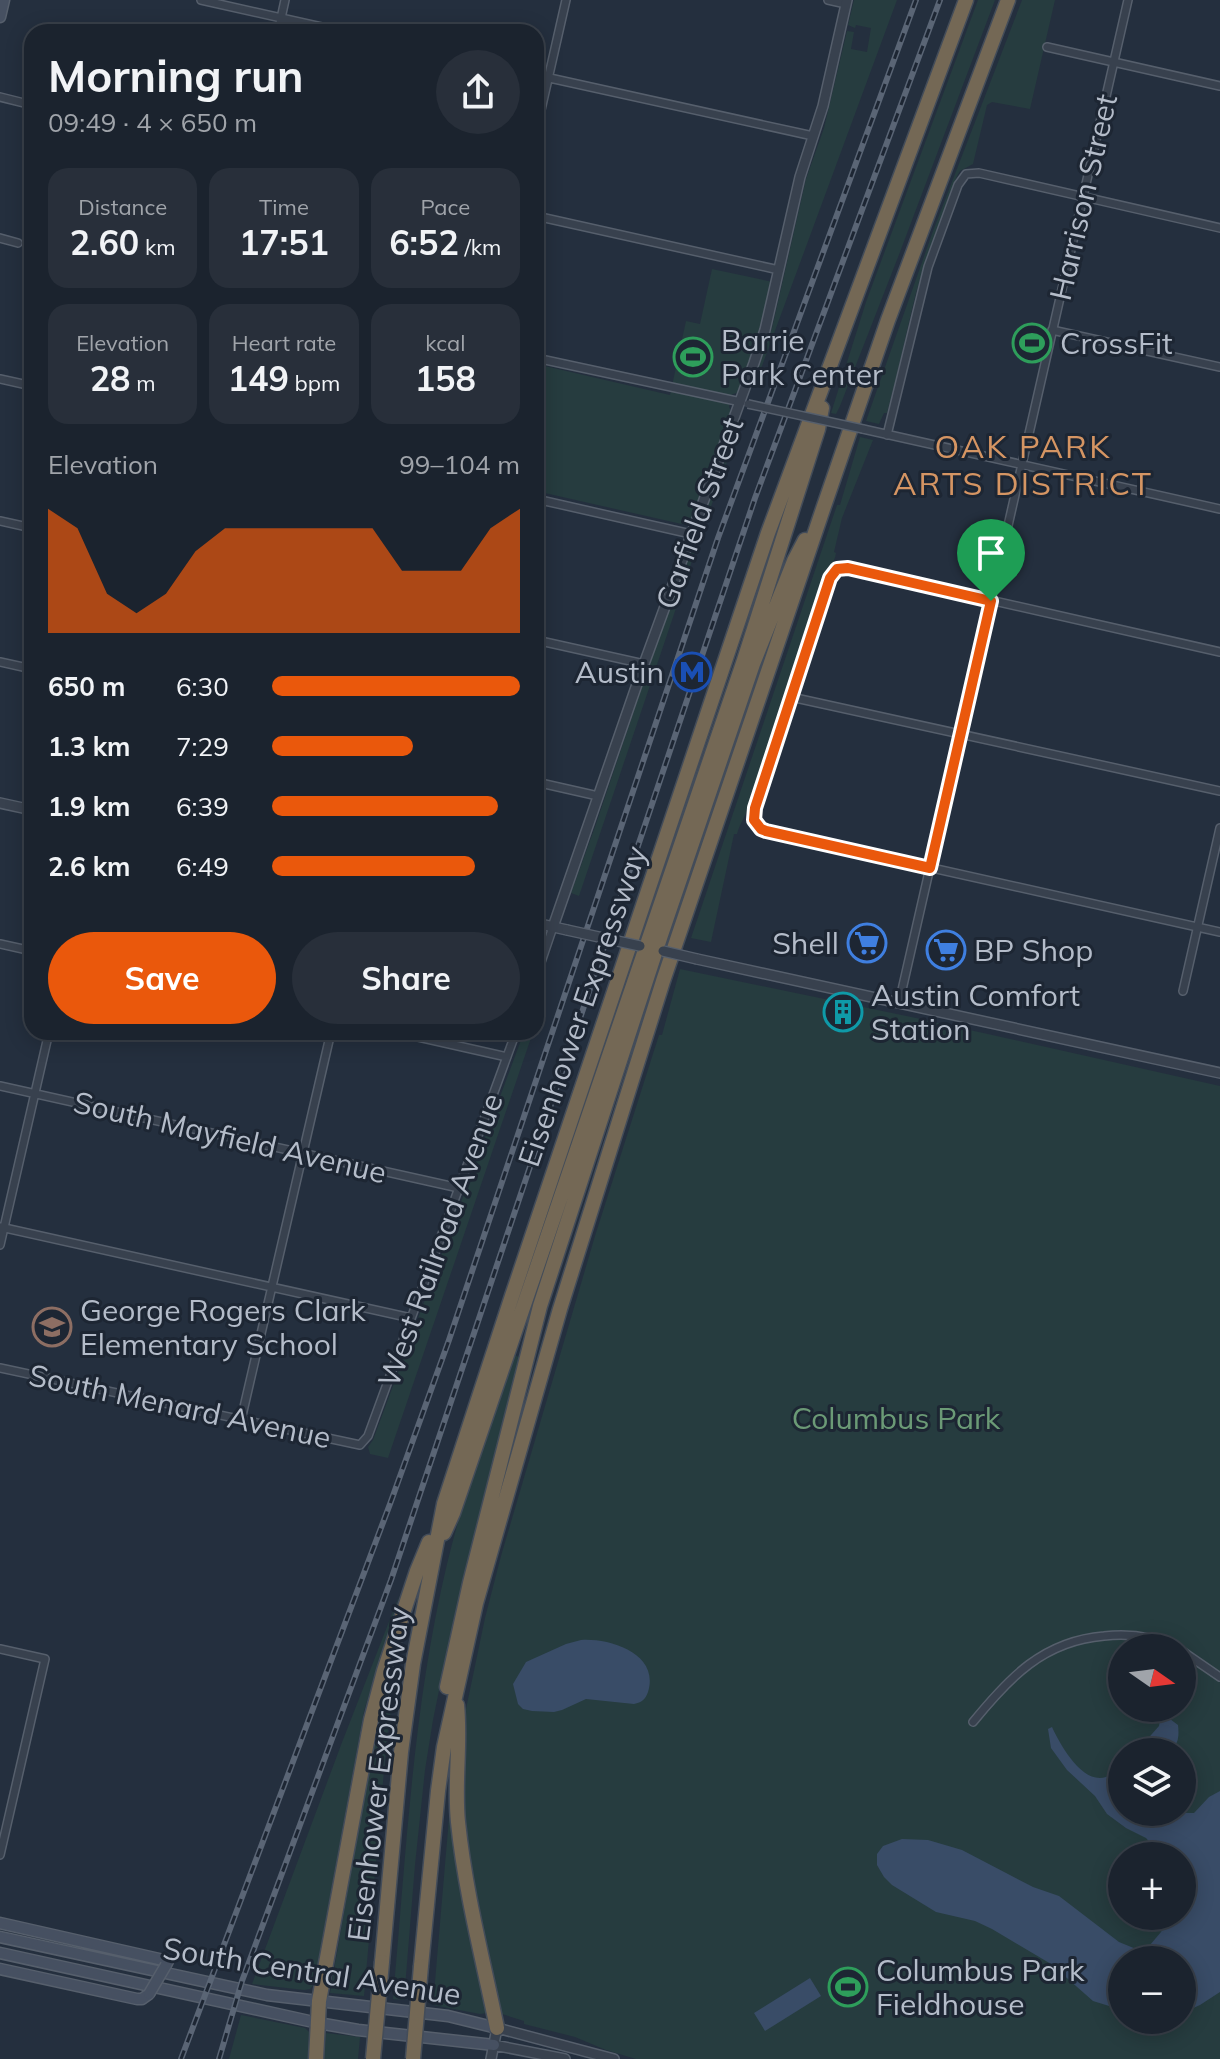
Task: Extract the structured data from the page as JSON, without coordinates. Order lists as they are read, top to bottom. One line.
{"streets":{"highway":["Eisenhower Expressway"],"main road":["South Central Avenue"],"street":["Harrison Street","Garfield Street","South Mayfield Avenue","West Railroad Avenue","South Menard Avenue"]},"crossings":[["South Mayfield Avenue","West Railroad Avenue"],["West Railroad Avenue","South Menard Avenue"]],"districts":["OAK PARK ARTS DISTRICT"],"parks":["Columbus Park"],"places":{"sports":["CrossFit","Barrie Park Center","Columbus Park Fieldhouse"],"metro station":["Austin"],"supermarket":["Shell","BP Shop"],"building":["Austin Comfort Station"],"school or university":["George Rogers Clark Elementary School"]},"north":"right","page":{"heading":["Morning run","09:49 · 4 × 650 m"],"stats":[["Distance","2.60 km"],["Time","17:51"],["Pace","6:52 /km"],["Elevation","28 m"],["Heart rate","149 bpm"],["kcal","158"]],"chart":["Elevation","99–104 m"],"list":[{"name":"650 m","note":"6:30"},{"name":"1.3 km","note":"7:29"},{"name":"1.9 km","note":"6:39"},{"name":"2.6 km","note":"6:49"}],"buttons":["Save","Share"],"map_buttons":["+","−"]}}
